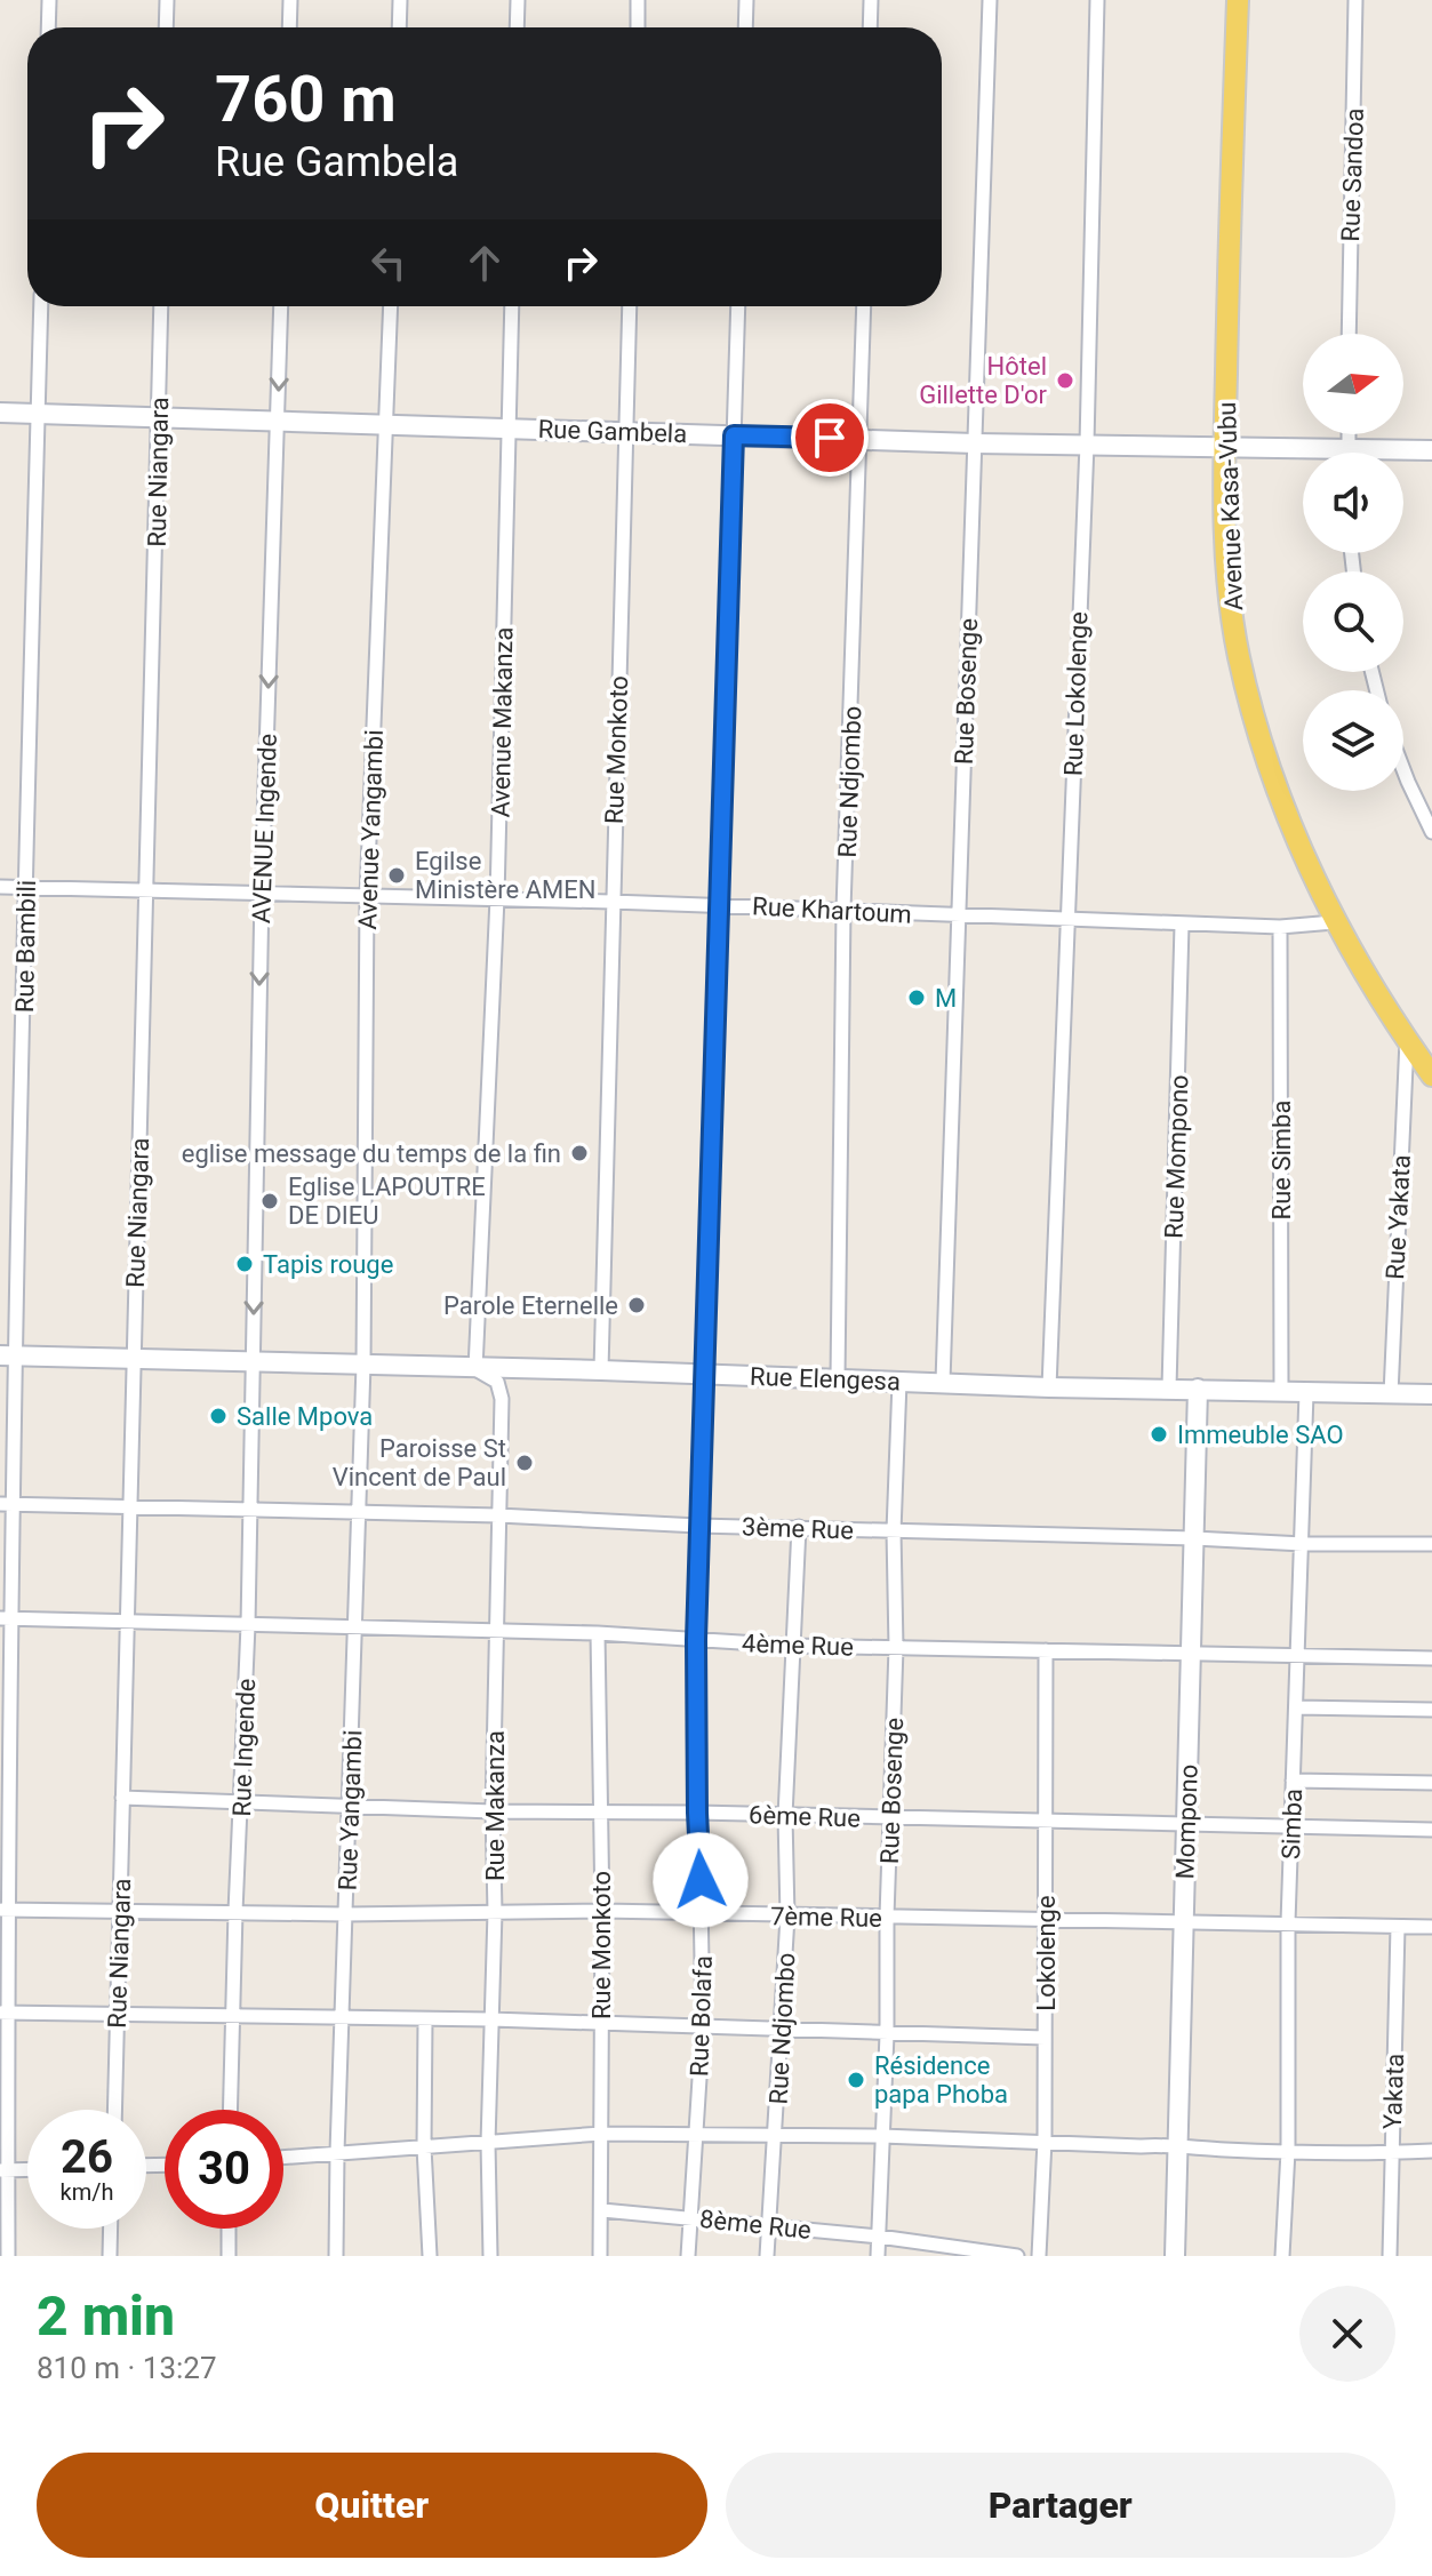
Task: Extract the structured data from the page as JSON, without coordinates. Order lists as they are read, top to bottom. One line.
{"streets":{"main road":["Avenue Kasa-Vubu"],"street":["Rue Sandoa","Rue Gambela","Rue Niangara","Rue Bosenge","Rue Lokolenge","Avenue Makanza","Rue Monkoto","Rue Ndjombo","AVENUE Ingende","Avenue Yangambi","Rue Khartoum","Rue Bambili","Rue Mompono","Rue Simba","Rue Yakata","Rue Elengesa","3ème Rue","4ème Rue","Rue Ingende","Rue Makanza","Rue Yangambi","6ème Rue","Mompono","Simba","7ème Rue","Lokolenge","Rue Bolafa","Yakata","8ème Rue"]},"crossings":[["Rue Gambela","Rue Niangara"],["Rue Gambela","Avenue Kasa-Vubu"],["Rue Gambela","Rue Bosenge"],["Rue Gambela","Rue Lokolenge"],["Rue Gambela","Avenue Makanza"],["Rue Gambela","Rue Monkoto"],["Rue Gambela","Rue Ndjombo"],["Rue Gambela","AVENUE Ingende"],["Rue Gambela","Avenue Yangambi"],["Rue Gambela","Rue Bambili"],["Rue Gambela","Rue Bolafa"],["Rue Niangara","Rue Khartoum"],["Rue Niangara","Rue Elengesa"],["Rue Niangara","3ème Rue"],["Rue Niangara","4ème Rue"],["Rue Niangara","6ème Rue"],["Rue Niangara","7ème Rue"],["Avenue Kasa-Vubu","Rue Khartoum"],["Avenue Kasa-Vubu","Rue Yakata"],["Rue Bosenge","Rue Khartoum"],["Rue Bosenge","Rue Elengesa"],["Rue Bosenge","3ème Rue"],["Rue Bosenge","4ème Rue"],["Rue Bosenge","6ème Rue"],["Rue Bosenge","7ème Rue"],["Rue Bosenge","8ème Rue"],["Rue Lokolenge","Rue Khartoum"],["Rue Lokolenge","Rue Elengesa"],["Avenue Makanza","Rue Khartoum"],["Avenue Makanza","Rue Elengesa"],["Avenue Makanza","Rue Makanza"],["Rue Monkoto","Rue Khartoum"],["Rue Monkoto","Rue Elengesa"],["Rue Monkoto","4ème Rue"],["Rue Monkoto","6ème Rue"],["Rue Monkoto","7ème Rue"],["Rue Monkoto","8ème Rue"],["Rue Ndjombo","Rue Khartoum"],["Rue Ndjombo","Rue Elengesa"],["Rue Ndjombo","3ème Rue"],["Rue Ndjombo","4ème Rue"],["Rue Ndjombo","6ème Rue"],["Rue Ndjombo","7ème Rue"],["Rue Ndjombo","8ème Rue"],["AVENUE Ingende","Rue Khartoum"],["AVENUE Ingende","Rue Elengesa"],["AVENUE Ingende","Rue Ingende"],["Avenue Yangambi","Rue Khartoum"],["Avenue Yangambi","Rue Elengesa"],["Avenue Yangambi","Rue Yangambi"],["Rue Khartoum","Rue Bambili"],["Rue Khartoum","Rue Mompono"],["Rue Khartoum","Rue Simba"],["Rue Khartoum","Rue Bolafa"],["Rue Bambili","Rue Elengesa"],["Rue Bambili","3ème Rue"],["Rue Bambili","4ème Rue"],["Rue Bambili","7ème Rue"],["Rue Mompono","Rue Elengesa"],["Rue Simba","Rue Elengesa"],["Rue Yakata","Rue Elengesa"],["Rue Elengesa","Rue Ingende"],["Rue Elengesa","Rue Makanza"],["Rue Elengesa","Rue Yangambi"],["Rue Elengesa","Mompono"],["Rue Elengesa","Simba"],["Rue Elengesa","Rue Bolafa"],["3ème Rue","Rue Ingende"],["3ème Rue","Rue Makanza"],["3ème Rue","Rue Yangambi"],["3ème Rue","Mompono"],["3ème Rue","Simba"],["3ème Rue","Rue Bolafa"],["4ème Rue","Rue Ingende"],["4ème Rue","Rue Makanza"],["4ème Rue","Rue Yangambi"],["4ème Rue","Mompono"],["4ème Rue","Simba"],["4ème Rue","Lokolenge"],["4ème Rue","Rue Bolafa"],["Rue Ingende","6ème Rue"],["Rue Ingende","7ème Rue"],["Rue Makanza","6ème Rue"],["Rue Makanza","7ème Rue"],["Rue Yangambi","6ème Rue"],["Rue Yangambi","7ème Rue"],["6ème Rue","Mompono"],["6ème Rue","Simba"],["6ème Rue","Lokolenge"],["6ème Rue","Rue Bolafa"],["Mompono","7ème Rue"],["Simba","7ème Rue"],["7ème Rue","Lokolenge"],["7ème Rue","Rue Bolafa"],["7ème Rue","Yakata"],["Rue Bolafa","8ème Rue"]],"one_way":["AVENUE Ingende"],"places":["Hôtel Gillette D'or","Egilse Ministère AMEN","M","eglise message du temps de la fin","Eglise LAPOUTRE DE DIEU","Tapis rouge","Parole Eternelle","Salle Mpova","Immeuble SAO","Paroisse St Vincent de Paul","Résidence papa Phoba"],"north":"right","page":{"turn":["760 m","Rue Gambela"],"speed":"26 km/h","limit":"30","heading":["2 min","810 m · 13:27"],"buttons":["Quitter","Partager"]}}
